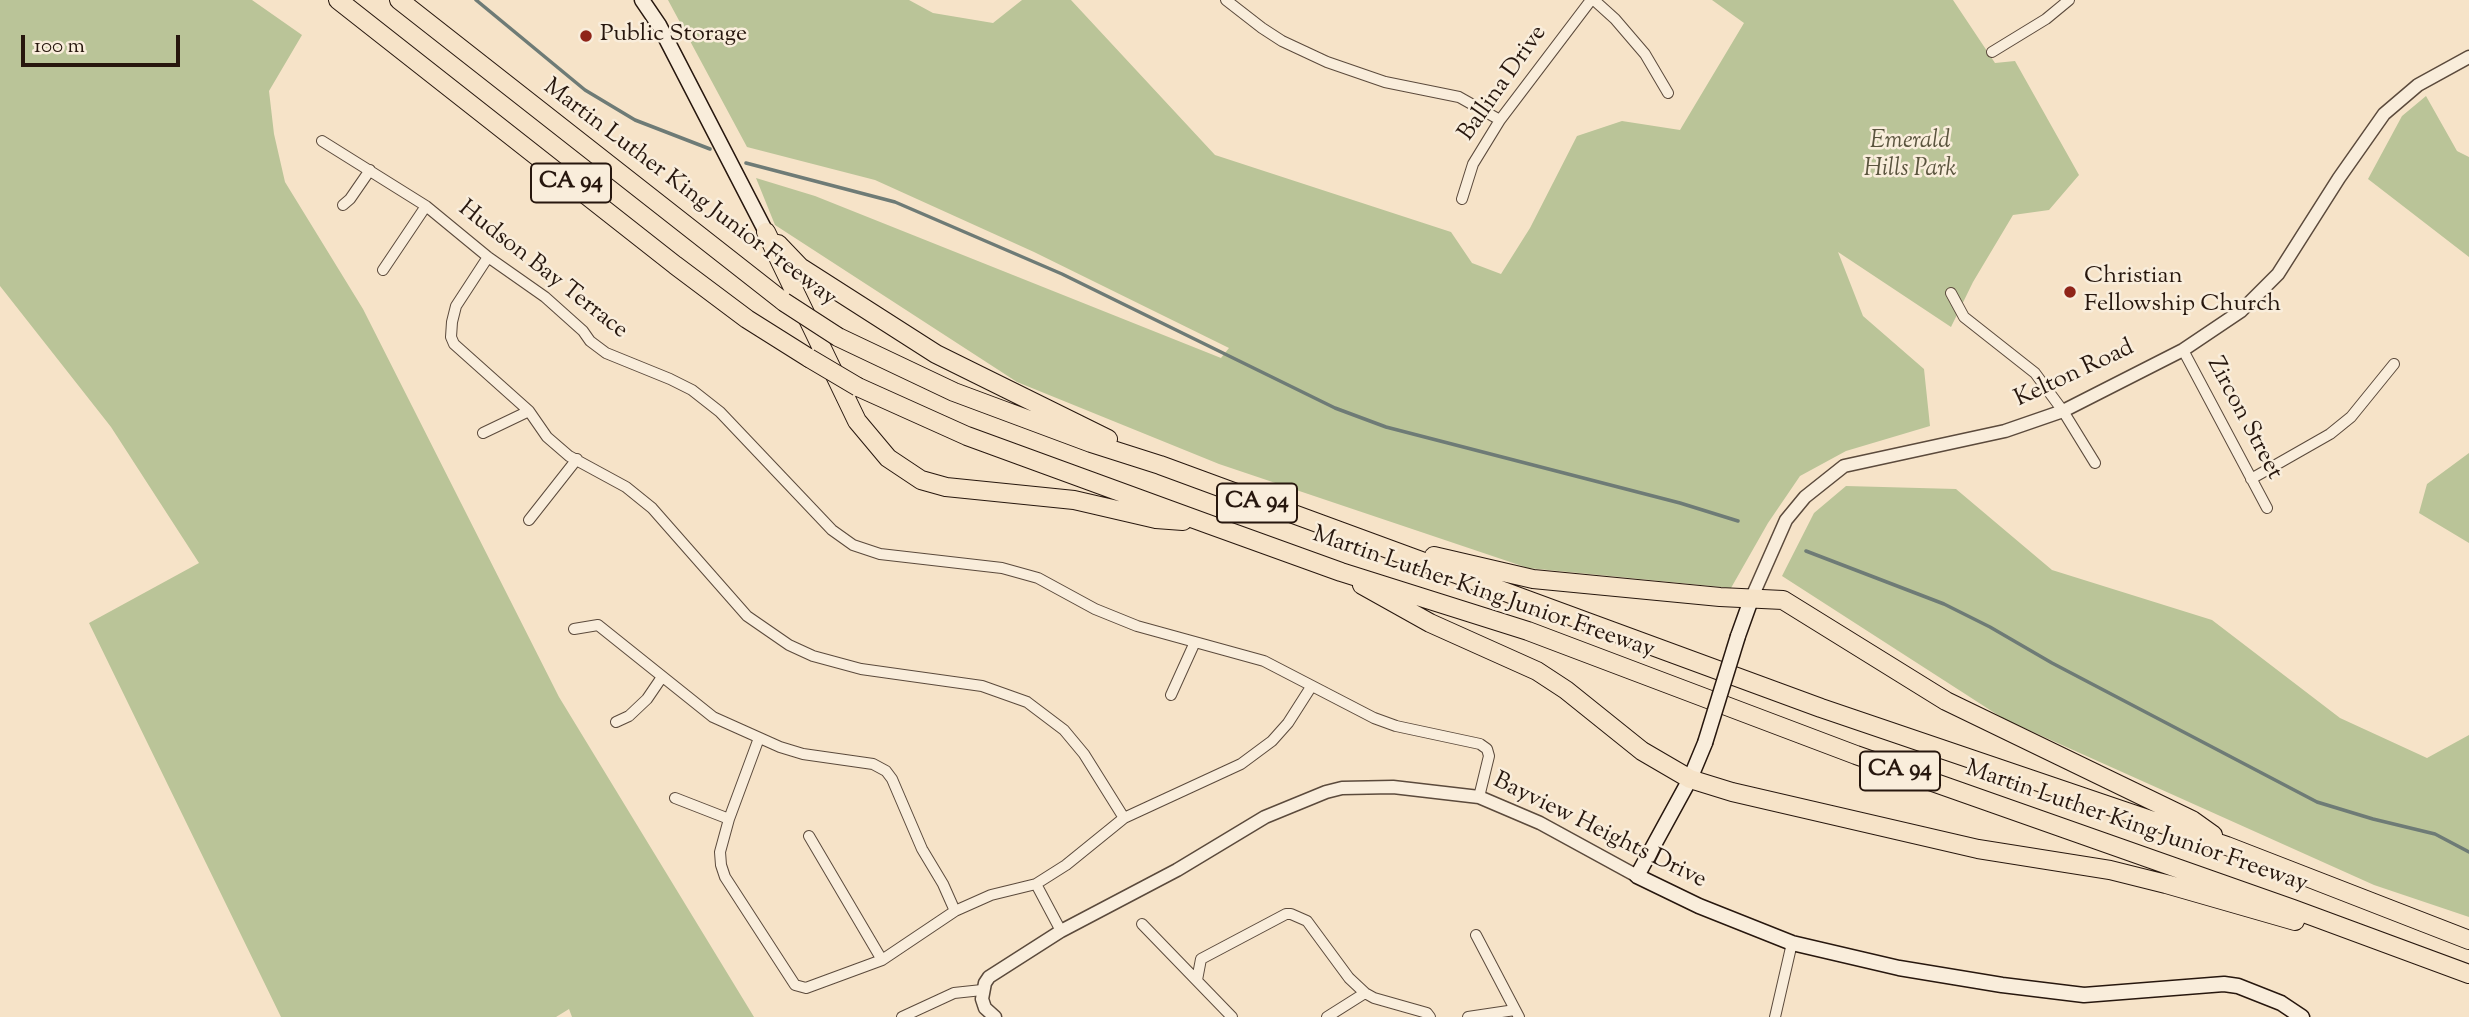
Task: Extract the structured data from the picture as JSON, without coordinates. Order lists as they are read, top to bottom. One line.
{"streets":{"highway":["CA 94","Martin Luther King Junior Freeway"],"main road":["Kelton Road","Bayview Heights Drive"],"street":["Ballina Drive","Hudson Bay Terrace","Zircon Street"]},"crossings":[["Hudson Bay Terrace","Bayview Heights Drive"],["Kelton Road","Zircon Street"],["Kelton Road","Bayview Heights Drive"]],"parks":["Emerald Hills Park"],"places":["Public Storage","Christian Fellowship Church"],"scale_bar":"100 m"}
